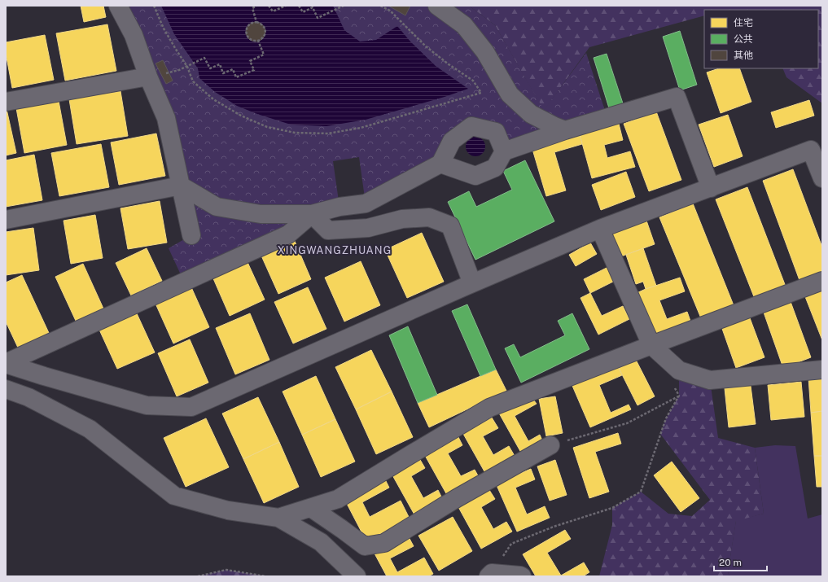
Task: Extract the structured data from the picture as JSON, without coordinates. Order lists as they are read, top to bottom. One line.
{"districts":["XINGWANGZHUANG"],"legend":["住宅","公共","其他"],"scale_bar":"20 m"}
